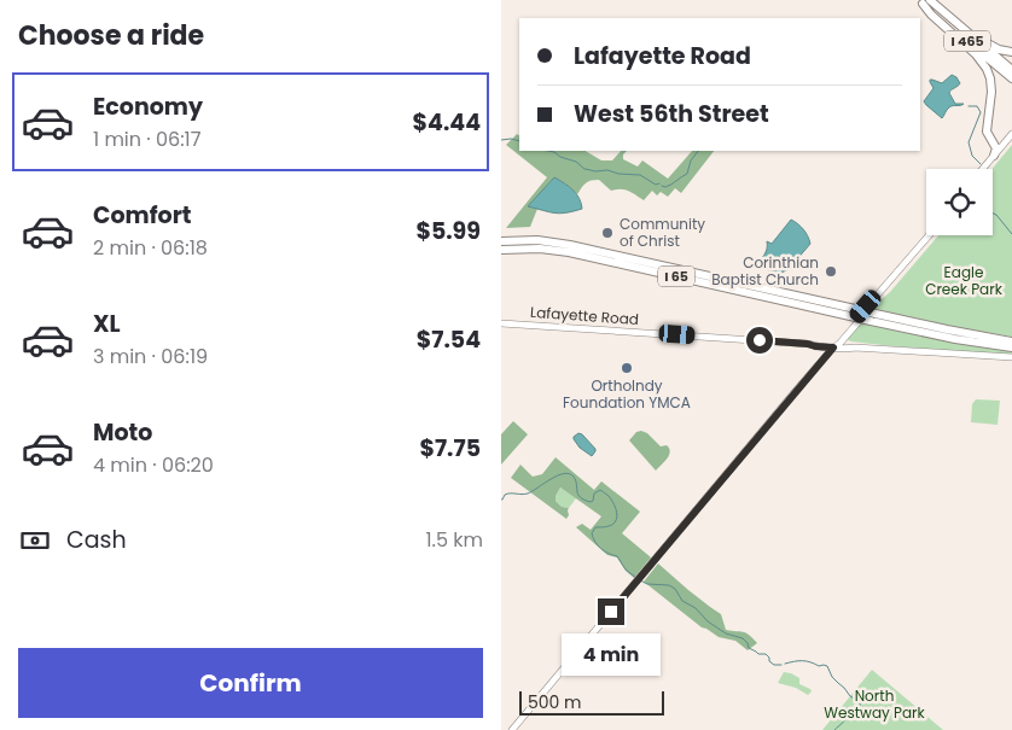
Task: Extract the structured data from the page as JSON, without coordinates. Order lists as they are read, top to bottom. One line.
{"streets":{"highway":["I 465","I 65"],"main road":["Lafayette Road"]},"parks":["Eagle Creek Park","North Westway Park"],"places":["Community of Christ","Corinthian Baptist Church","OrthoIndy Foundation YMCA"],"scale_bar":"500 m","page":{"heading":"Choose a ride","banner":["Lafayette Road","West 56th Street"],"list":[{"name":"Economy","note":"1 min · 06:17","value":"$4.44"},{"name":"Comfort","note":"2 min · 06:18","value":"$5.99"},{"name":"XL","note":"3 min · 06:19","value":"$7.54"},{"name":"Moto","note":"4 min · 06:20","value":"$7.75"}],"pay":["Cash","1.5 km"],"bubble":"4 min","buttons":"Confirm","scale":"500 m"}}
